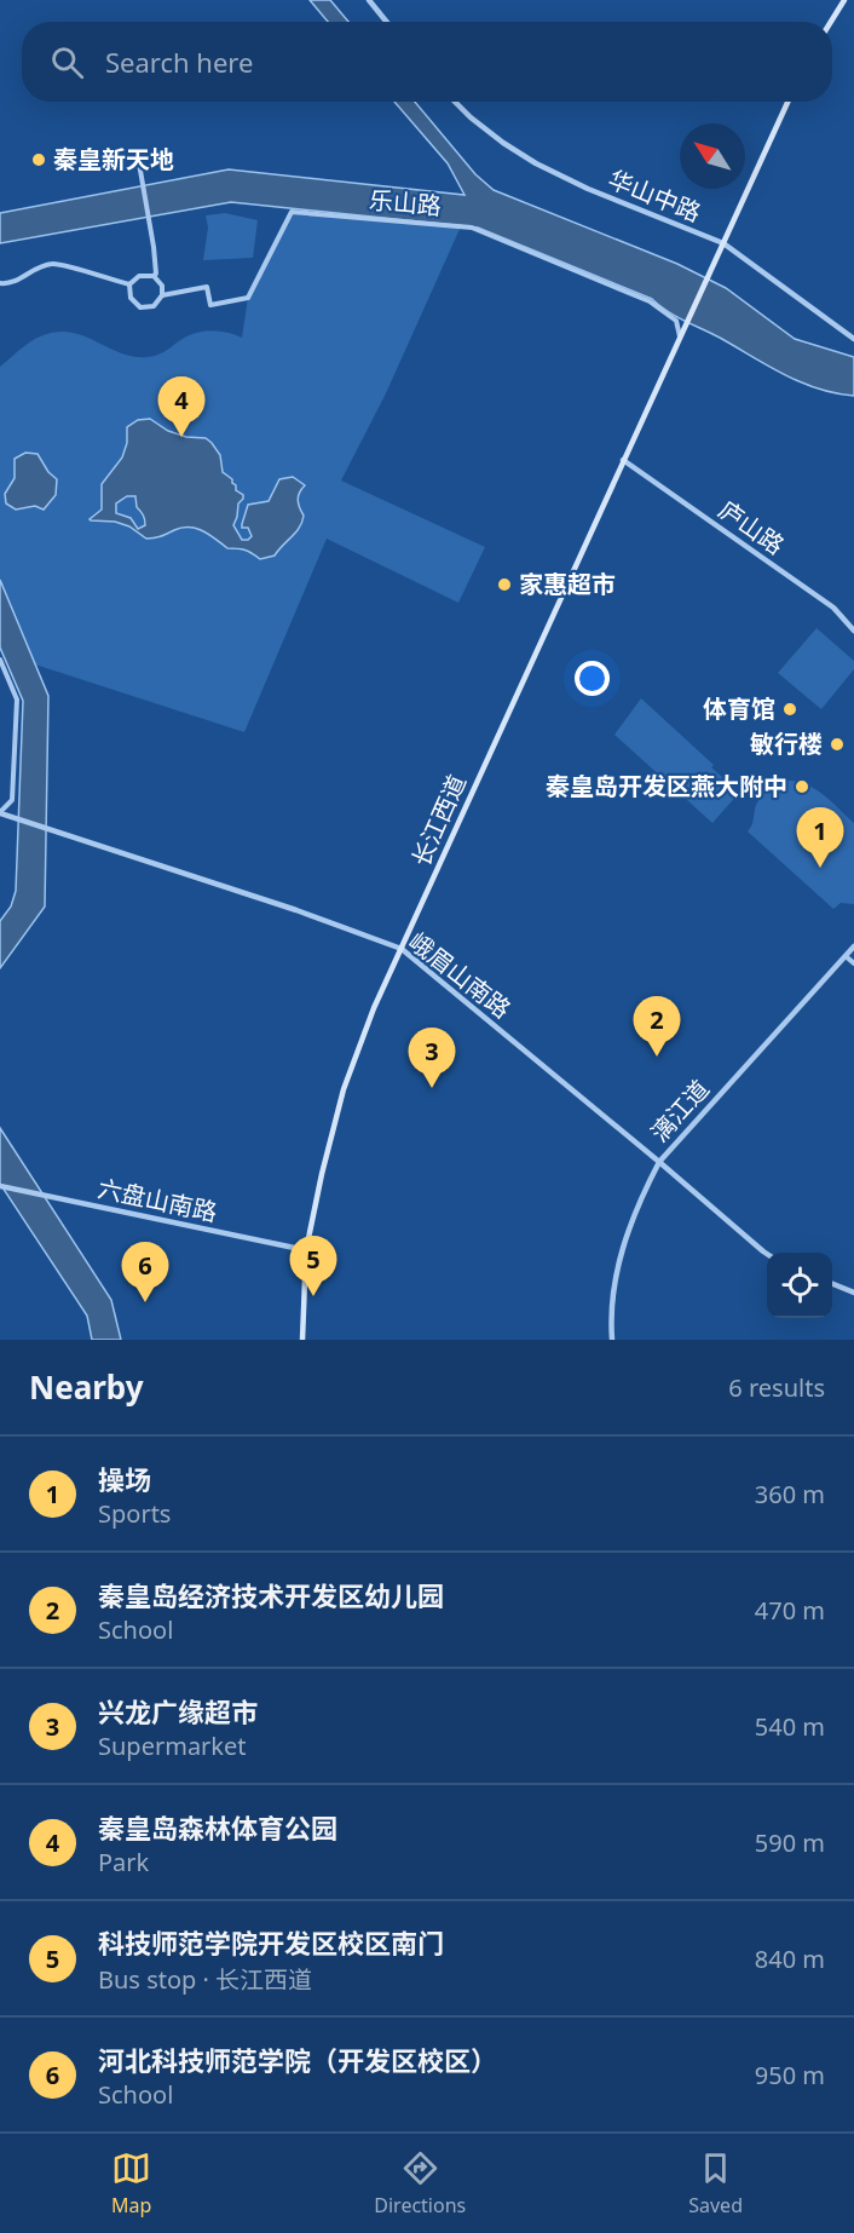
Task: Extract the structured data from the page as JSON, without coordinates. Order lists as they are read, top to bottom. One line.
{"streets":{"main road":["长江西道"],"street":["华山中路","乐山路","庐山路","峨眉山南路","漓江道","六盘山南路"]},"crossings":[["华山中路","长江西道"],["乐山路","长江西道"],["庐山路","长江西道"],["长江西道","峨眉山南路"],["长江西道","六盘山南路"],["峨眉山南路","漓江道"]],"places":["秦皇新天地","家惠超市","体育馆","敏行楼","秦皇岛开发区燕大附中"],"north":"top left","page":{"search":"Search here","pins":["4","1","2","3","5","6"],"heading":["Nearby","6 results"],"list":[{"mark":"1","name":"操场","note":"Sports","value":"360 m"},{"mark":"2","name":"秦皇岛经济技术开发区幼儿园","note":"School","value":"470 m"},{"mark":"3","name":"兴龙广缘超市","note":"Supermarket","value":"540 m"},{"mark":"4","name":"秦皇岛森林体育公园","note":"Park","value":"590 m"},{"mark":"5","name":"科技师范学院开发区校区南门","note":"Bus stop · 长江西道","value":"840 m"},{"mark":"6","name":"河北科技师范学院（开发区校区）","note":"School","value":"950 m"}],"nav":["Map","Directions","Saved"]}}
